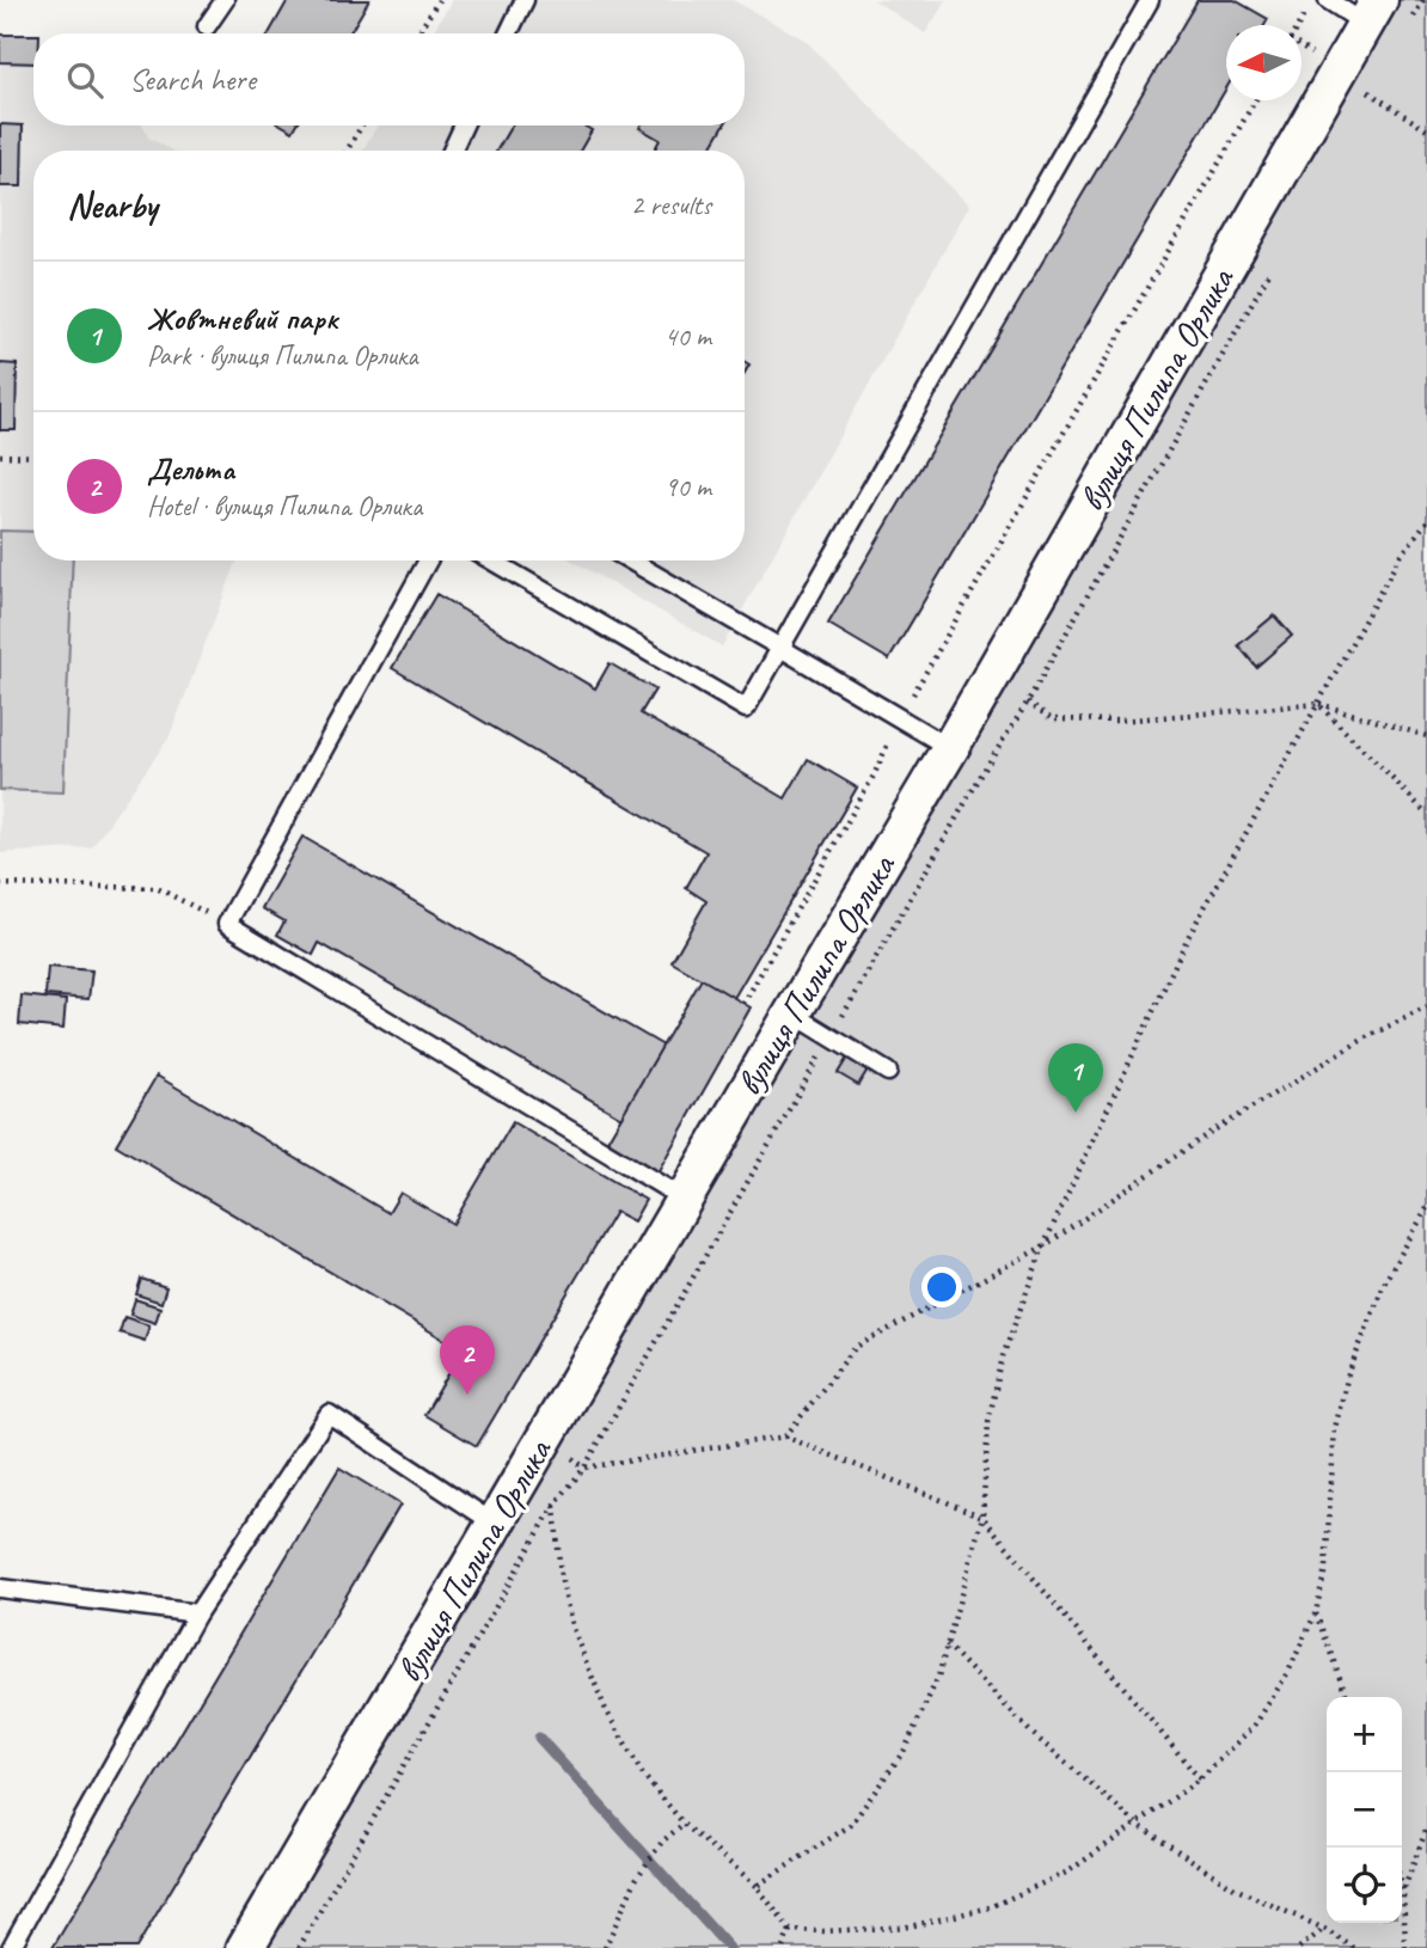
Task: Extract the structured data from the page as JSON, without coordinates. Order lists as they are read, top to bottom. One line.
{"streets":{"street":["вулиця Пилипа Орлика"]},"north":"left","page":{"search":"Search here","heading":["Nearby","2 results"],"list":[{"mark":"1","name":"Жовтневий парк","note":"Park · вулиця Пилипа Орлика","value":"40 m"},{"mark":"2","name":"Дельта","note":"Hotel · вулиця Пилипа Орлика","value":"90 m"}],"pins":["1","2"],"map_buttons":["+","−"]}}
